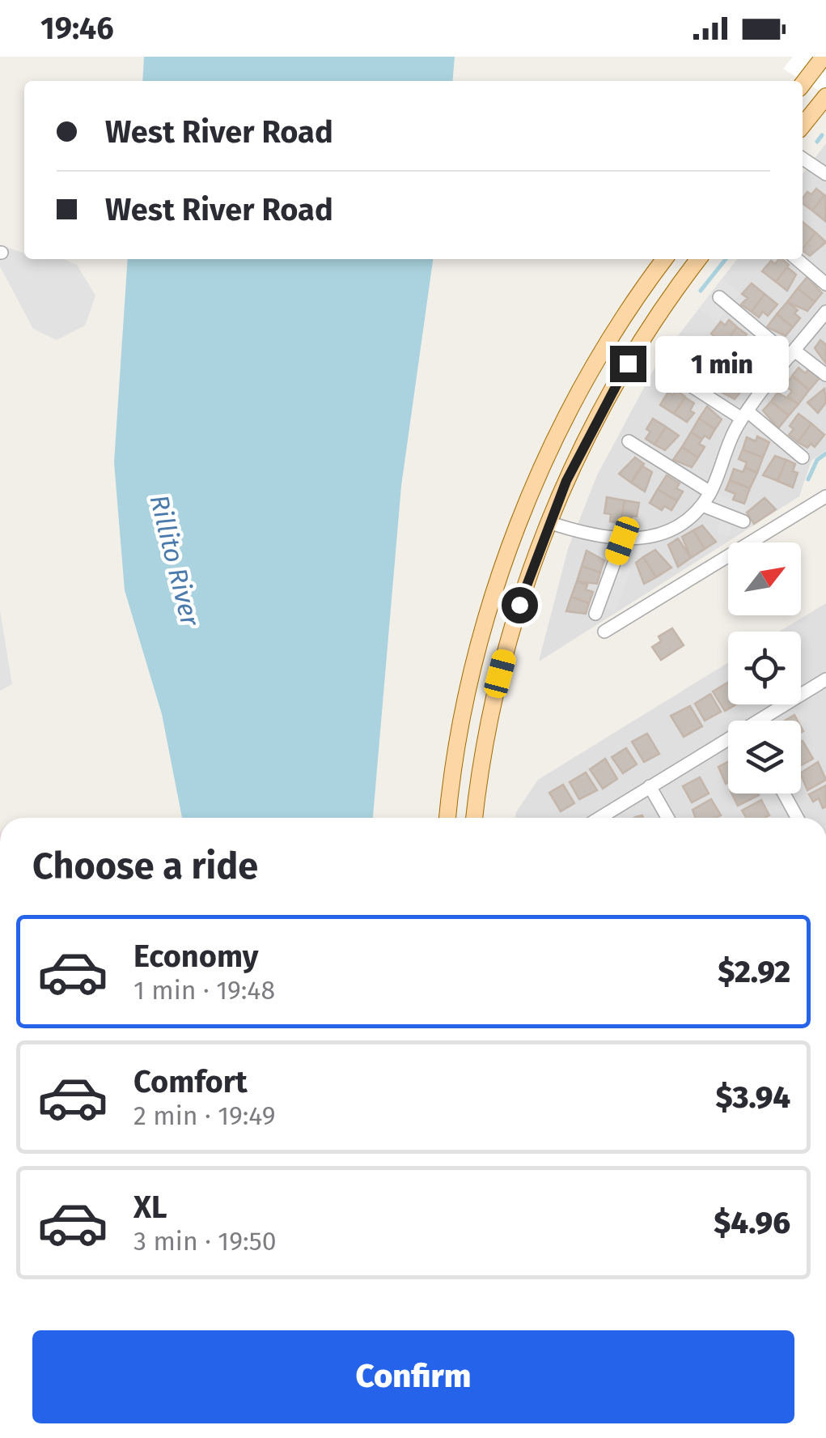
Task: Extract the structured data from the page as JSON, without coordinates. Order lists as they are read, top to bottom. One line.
{"water":["Rillito River"],"north":"top right","page":{"status":"19:46","banner":["West River Road","West River Road"],"bubble":"1 min","heading":"Choose a ride","list":[{"name":"Economy","note":"1 min · 19:48","value":"$2.92"},{"name":"Comfort","note":"2 min · 19:49","value":"$3.94"},{"name":"XL","note":"3 min · 19:50","value":"$4.96"}],"buttons":"Confirm"}}
